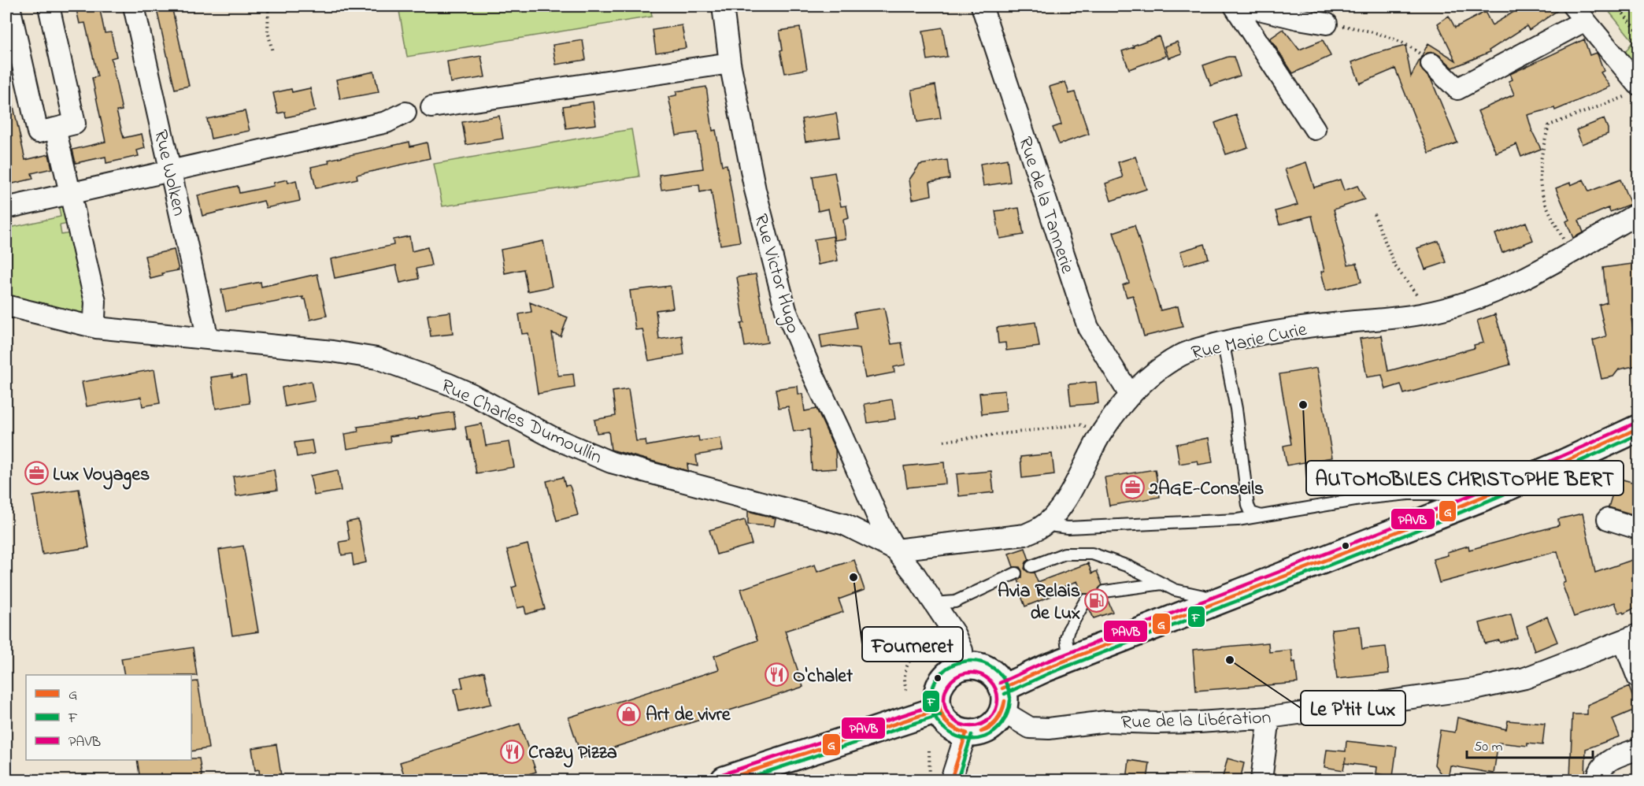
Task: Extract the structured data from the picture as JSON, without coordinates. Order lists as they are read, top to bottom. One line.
{"streets":{"street":["Rue Wolken","Rue de la Tannerie","Rue Victor Hugo","Rue Marie Curie","Rue Charles Dumoullin","Rue de la Libération"]},"crossings":[["Rue Wolken","Rue Charles Dumoullin"],["Rue de la Tannerie","Rue Marie Curie"],["Rue Victor Hugo","Rue Marie Curie"],["Rue Victor Hugo","Rue Charles Dumoullin"],["Rue Marie Curie","Rue Charles Dumoullin"],["Rue Charles Dumoullin","Rue de la Libération"]],"places":{"other":["AUTOMOBILES CHRISTOPHE BERT","Fourneret","Le P'tit Lux"],"office":["Lux Voyages","2AGE-Conseils"],"fuel station":["Avia Relais de Lux"],"restaurant":["O'chalet","Crazy Pizza"],"shop":["Art de vivre"]},"lines":["transit line PAVB","transit line G","transit line F"],"legend":["G","F","PAVB"],"scale_bar":"50 m"}
